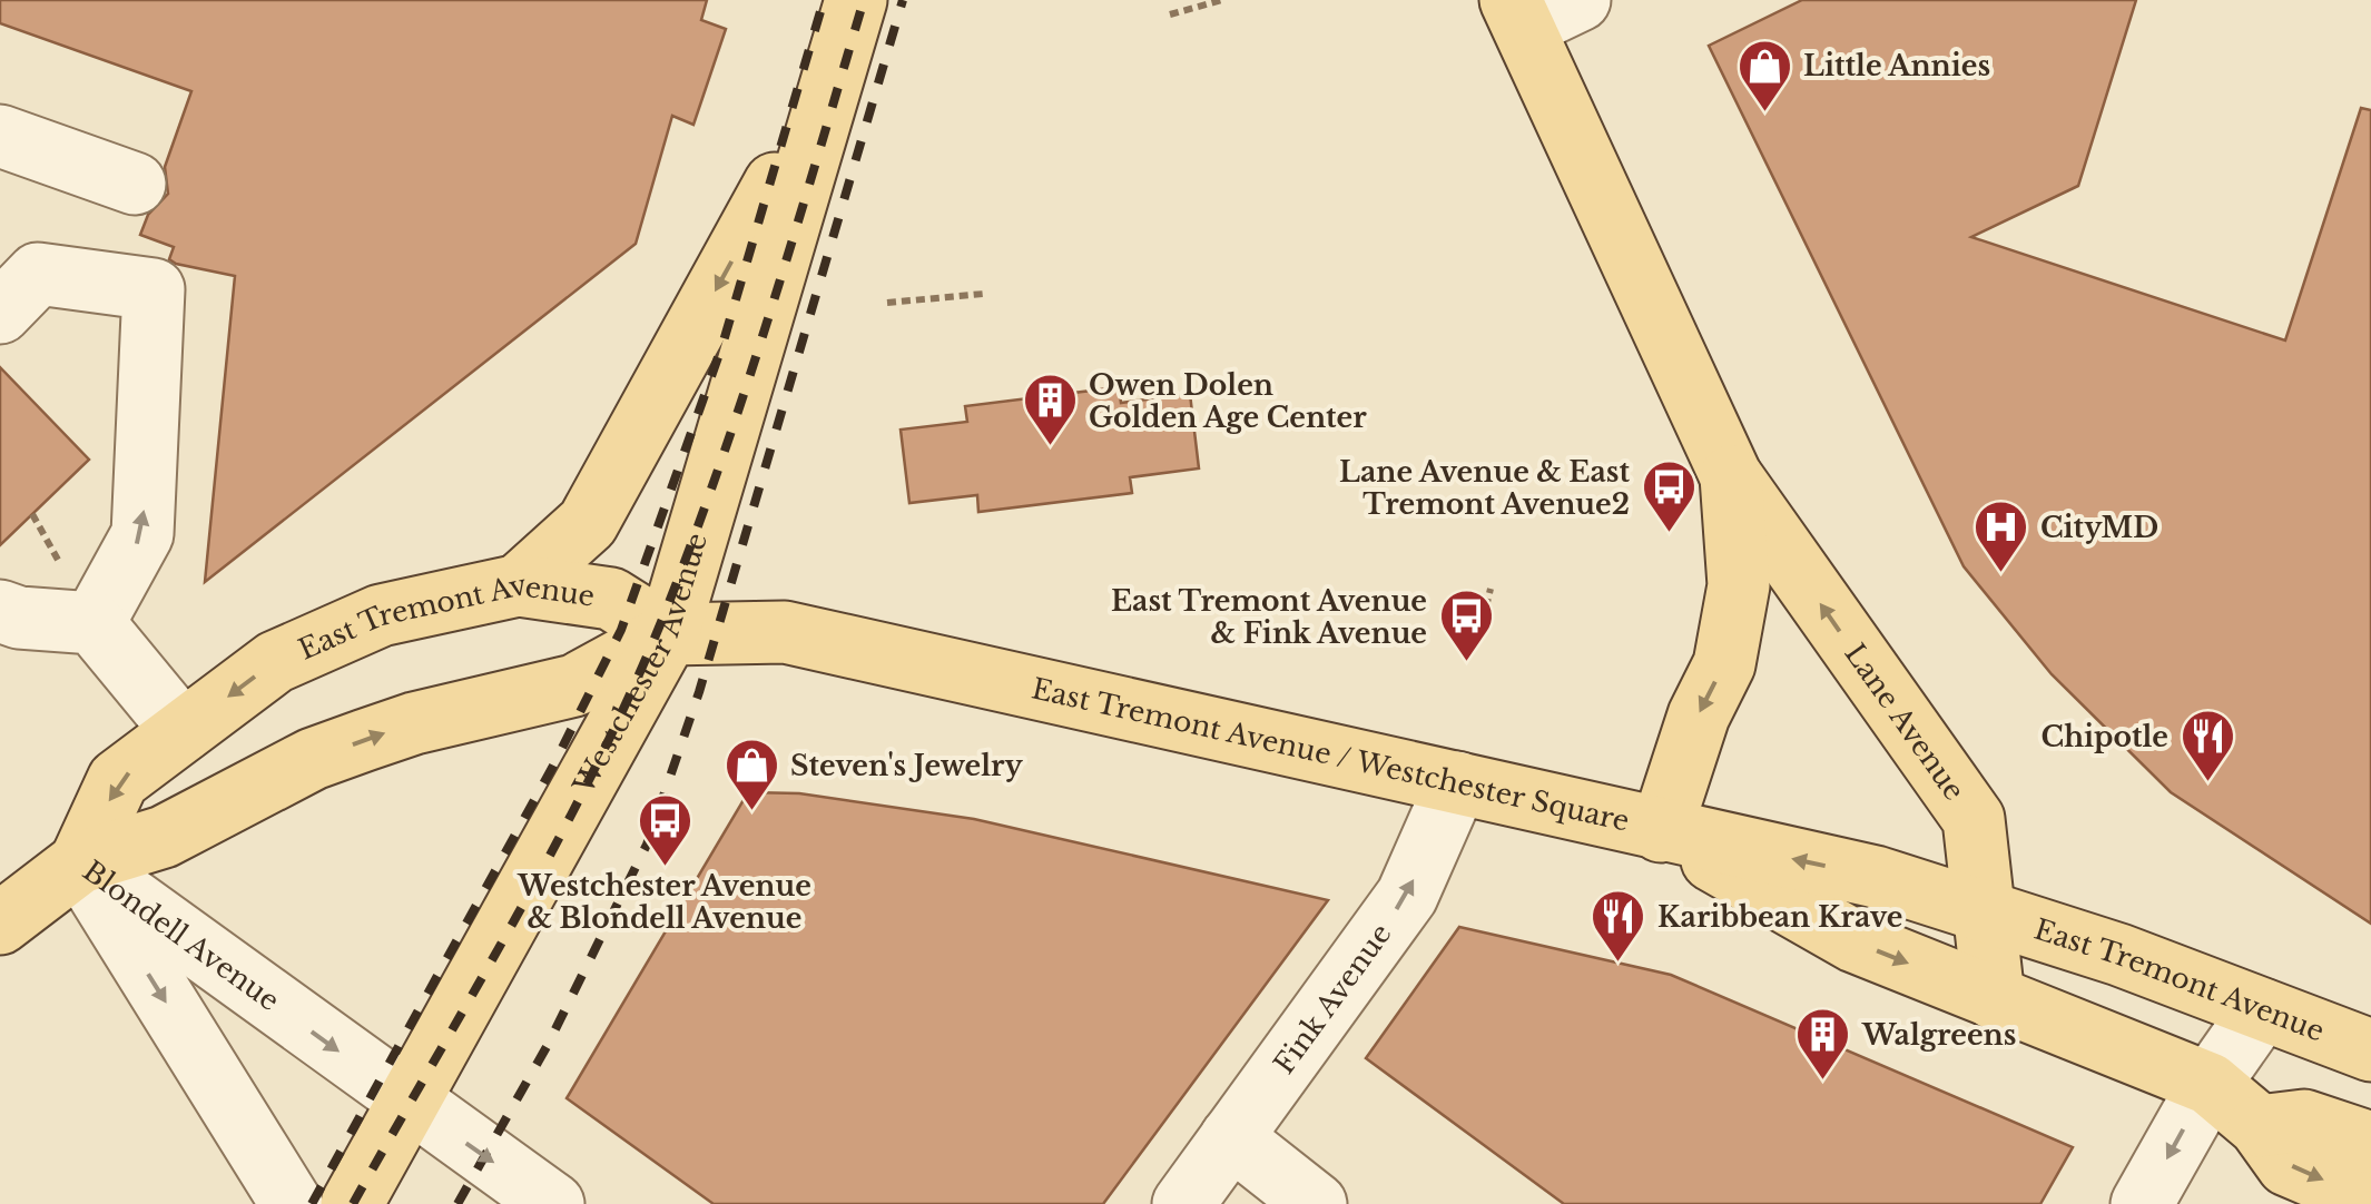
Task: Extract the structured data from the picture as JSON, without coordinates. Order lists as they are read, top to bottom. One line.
{"streets":{"main road":["East Tremont Avenue","Westchester Avenue","Lane Avenue","East Tremont Avenue / Westchester Square"],"street":["Blondell Avenue","Fink Avenue"]},"crossings":[["East Tremont Avenue","Westchester Avenue"],["East Tremont Avenue","Lane Avenue"],["East Tremont Avenue","East Tremont Avenue / Westchester Square"],["East Tremont Avenue","Blondell Avenue"],["Westchester Avenue","East Tremont Avenue / Westchester Square"],["Westchester Avenue","Blondell Avenue"],["Lane Avenue","East Tremont Avenue / Westchester Square"],["East Tremont Avenue / Westchester Square","Fink Avenue"]],"one_way":["Blondell Avenue","Fink Avenue"],"places":{"shop":["Little Annies","Steven's Jewelry"],"building":["Owen Dolen Golden Age Center","Walgreens"],"bus stop":["Lane Avenue & East Tremont Avenue2","East Tremont Avenue & Fink Avenue","Westchester Avenue & Blondell Avenue"],"hospital":["CityMD"],"restaurant":["Chipotle","Karibbean Krave"]}}
